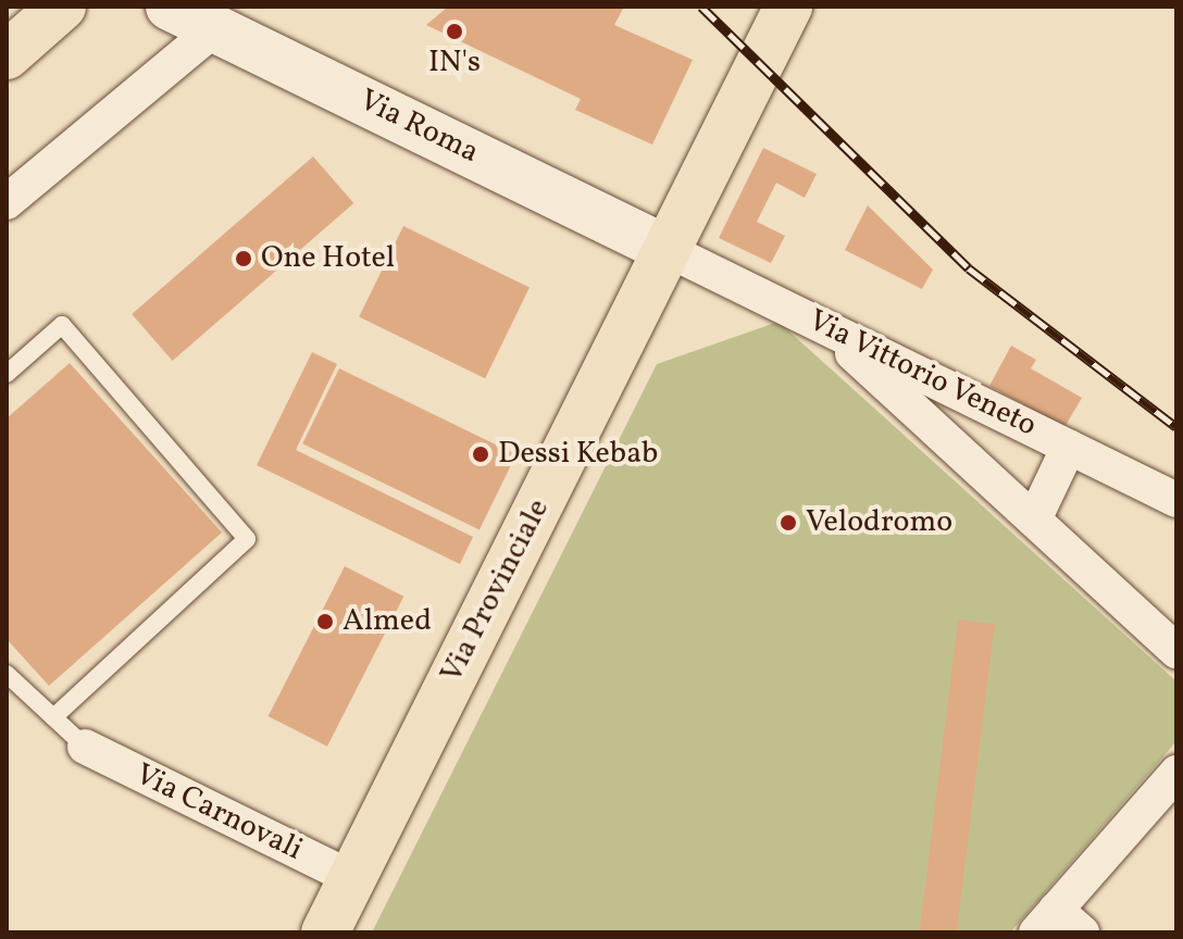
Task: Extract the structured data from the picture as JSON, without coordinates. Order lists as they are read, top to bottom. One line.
{"streets":{"main road":["Via Provinciale"],"street":["Via Roma","Via Vittorio Veneto","Via Carnovali"]},"crossings":[["Via Roma","Via Vittorio Veneto"],["Via Roma","Via Provinciale"],["Via Vittorio Veneto","Via Provinciale"],["Via Provinciale","Via Carnovali"]],"places":["IN's","One Hotel","Dessi Kebab","Velodromo","Almed"]}
